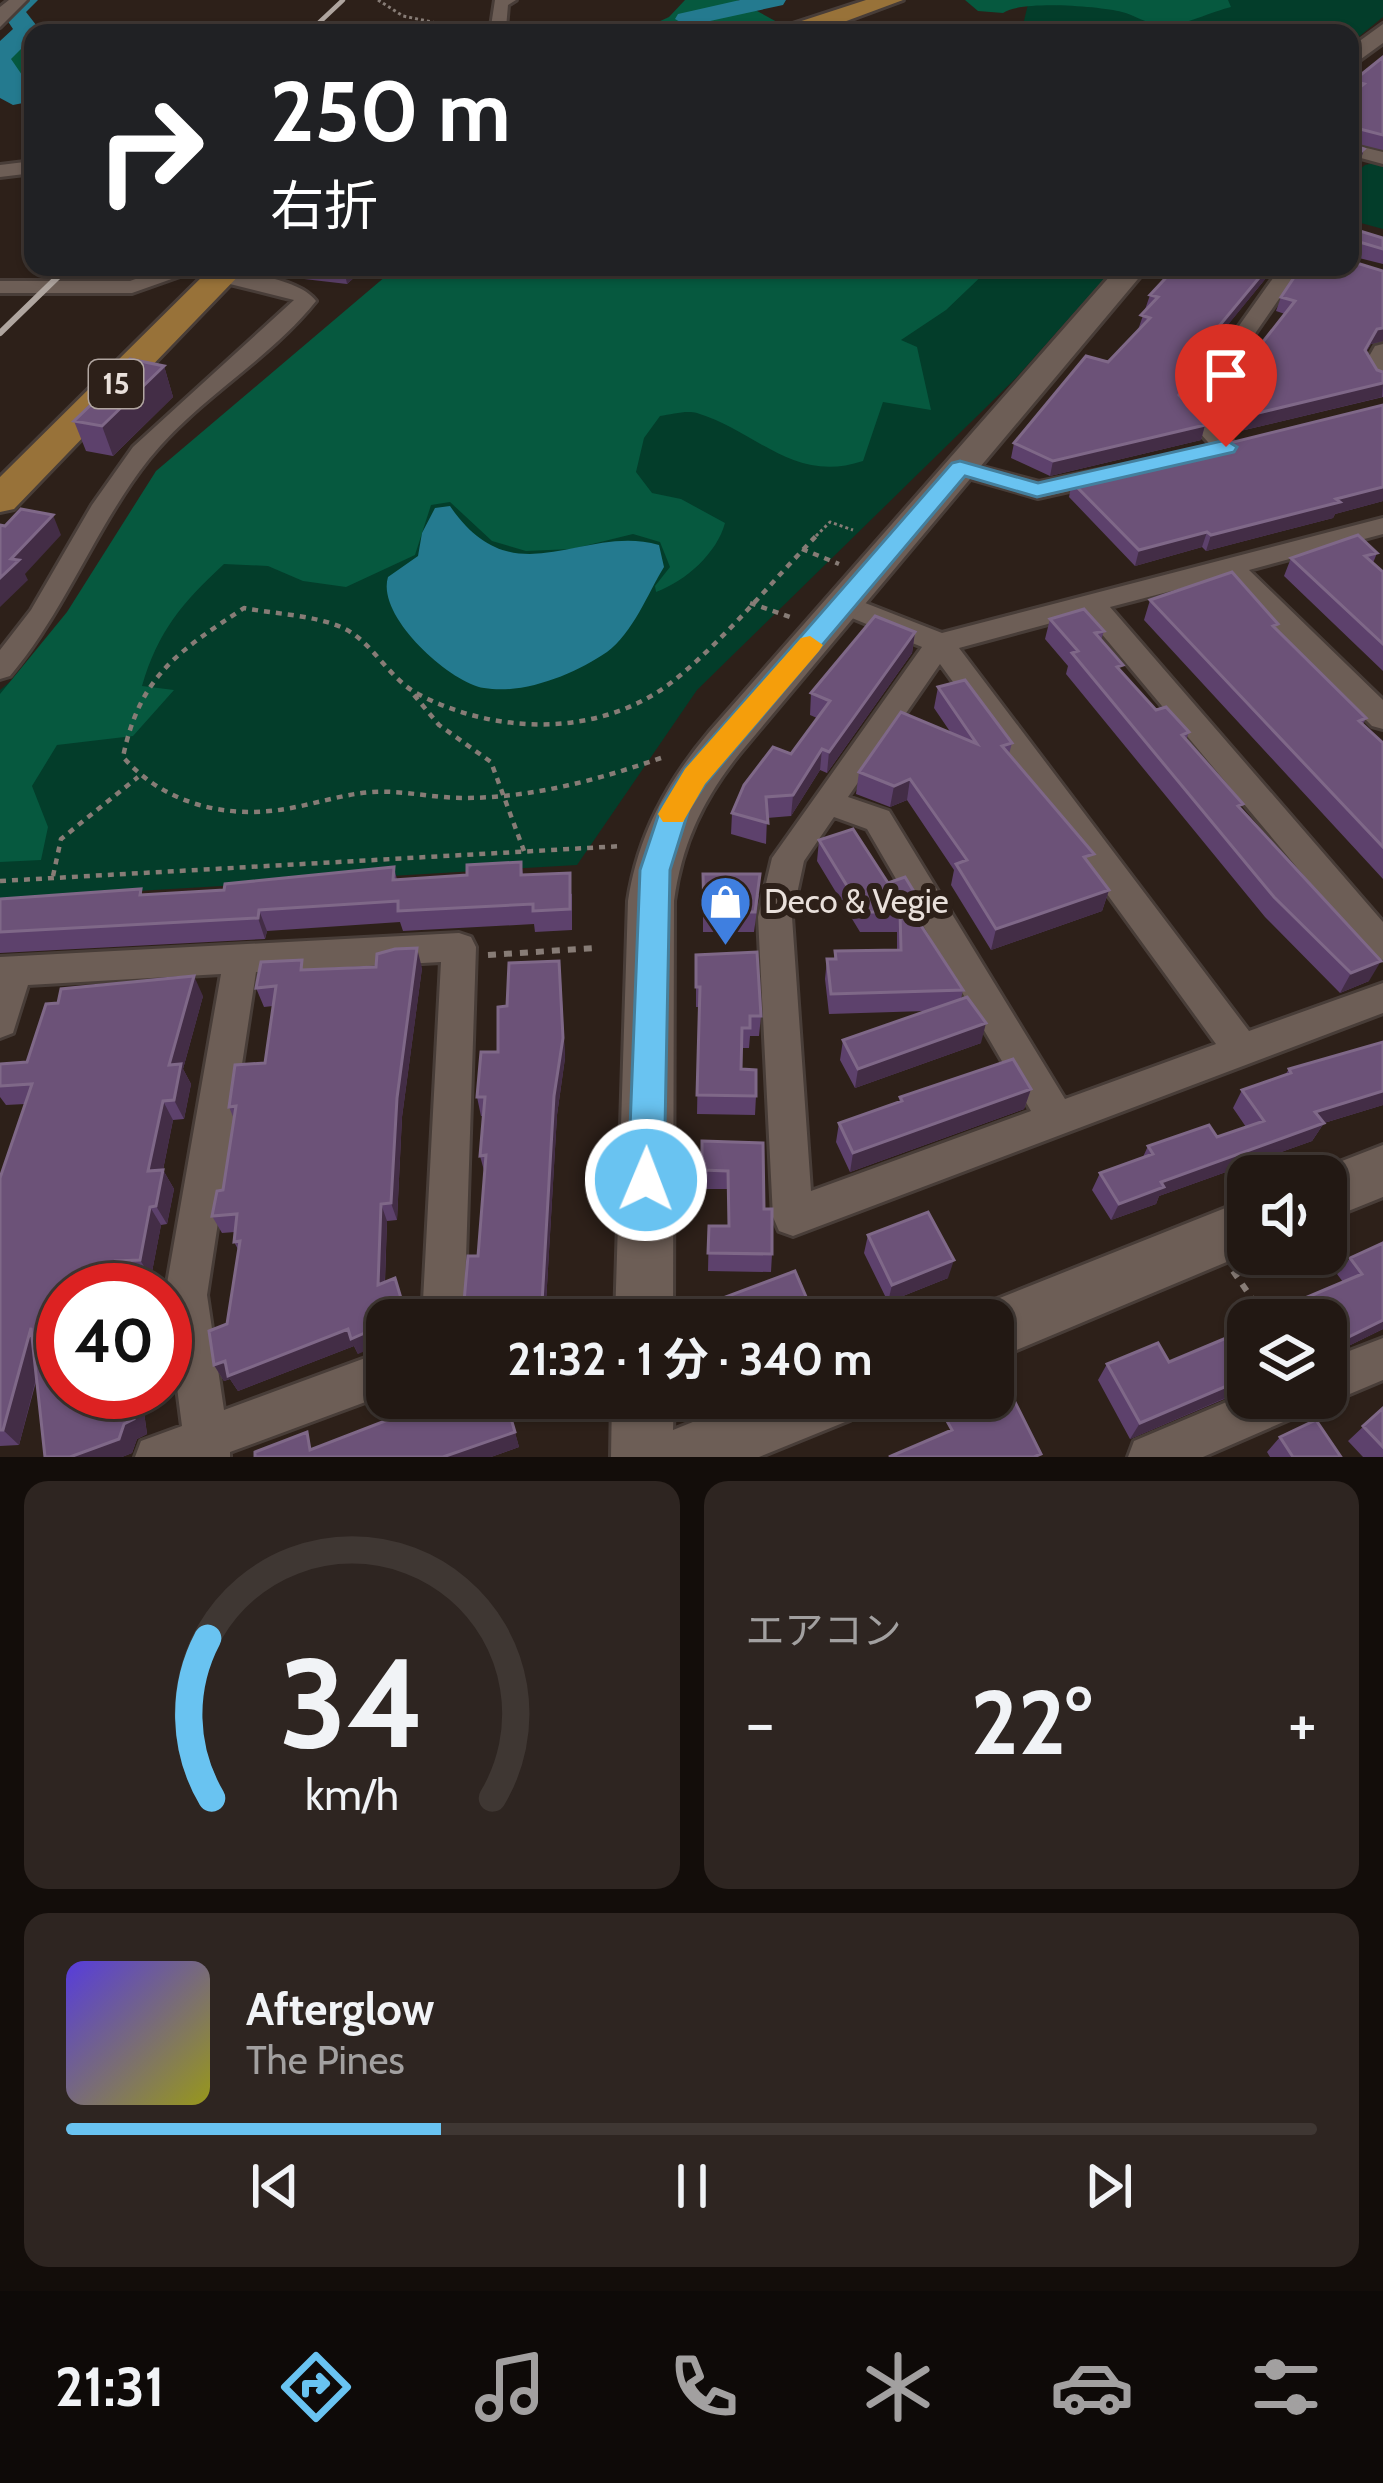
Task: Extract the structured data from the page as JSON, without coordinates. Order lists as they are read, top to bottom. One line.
{"streets":{"main road":["15"]},"places":{"shop":["Deco & Vegie"]},"page":{"turn":["250 m","右折"],"limit":"40","trip":"21:32 · 1 分 · 340 m","tile":"エアコン","heat":["−","22°","+"],"song":["Afterglow","The Pines"],"tabs":"21:31","gauge":["34","km/h"]}}
